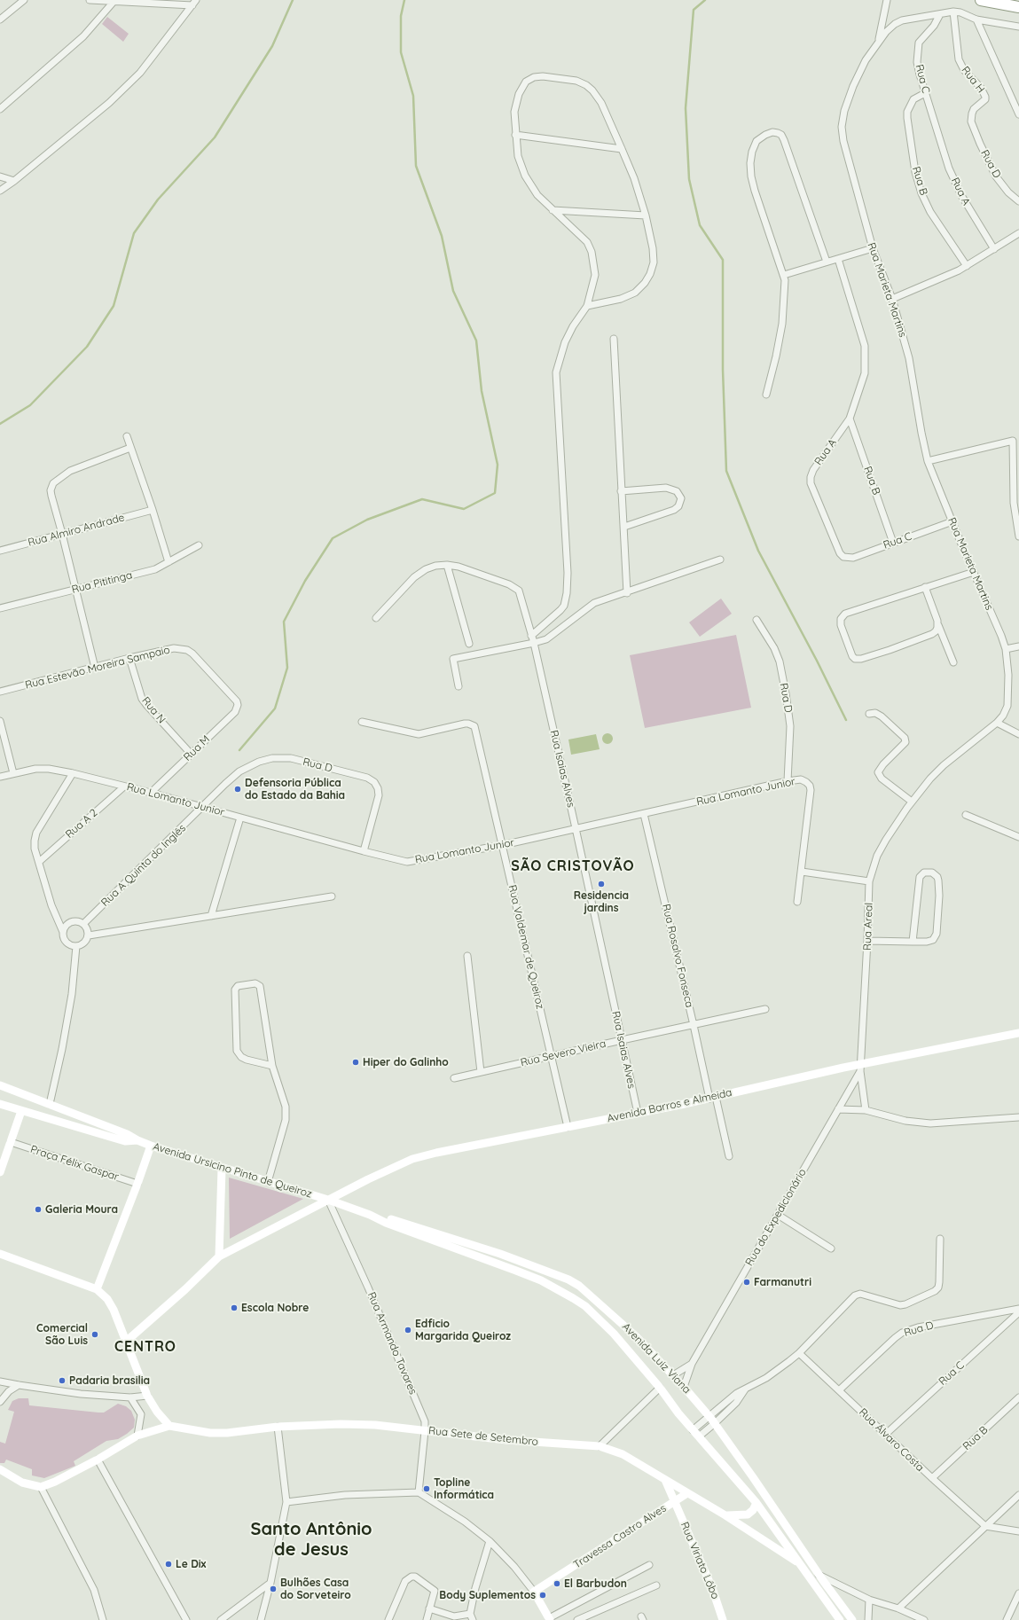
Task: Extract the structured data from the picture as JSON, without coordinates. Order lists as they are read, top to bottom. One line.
{"streets":{"street":["Rua C","Rua H","Rua D","Rua B","Rua A","Rua Marieta Martins","Rua Almiro Andrade","Rua Pititinga","Rua Estevão Moreira Sampaio","Rua N","Rua M","Rua Isaias Alves","Rua Lomanto Junior","Rua A 2","Rua A Quinta do Inglês","Rua Areal","Rua Valdemar de Queiroz","Rua Rosalvo Fonseca","Rua Severo Vieira","Avenida Barros e Almeida","Praça Félix Gaspar","Avenida Ursicino Pinto de Queiroz","Rua do Expedicionário","Rua Armando Tavares","Avenida Luiz Viana","Rua Sete de Setembro","Rua Álvaro Costa","Travessa Castro Alves","Rua Viriato Lôbo"]},"crossings":[["Rua C","Rua B"],["Rua C","Rua A"],["Rua C","Rua Marieta Martins"],["Rua C","Rua Álvaro Costa"],["Rua H","Rua D"],["Rua H","Rua Marieta Martins"],["Rua D","Rua Lomanto Junior"],["Rua D","Rua A Quinta do Inglês"],["Rua D","Rua Álvaro Costa"],["Rua B","Rua A"],["Rua B","Rua Álvaro Costa"],["Rua Marieta Martins","Rua Areal"],["Rua Estevão Moreira Sampaio","Rua N"],["Rua Estevão Moreira Sampaio","Rua M"],["Rua N","Rua M"],["Rua M","Rua Lomanto Junior"],["Rua Isaias Alves","Rua Lomanto Junior"],["Rua Isaias Alves","Rua Severo Vieira"],["Rua Isaias Alves","Avenida Barros e Almeida"],["Rua Lomanto Junior","Rua A 2"],["Rua Lomanto Junior","Rua A Quinta do Inglês"],["Rua Lomanto Junior","Rua Valdemar de Queiroz"],["Rua Lomanto Junior","Rua Rosalvo Fonseca"],["Rua Areal","Avenida Barros e Almeida"],["Rua Areal","Rua do Expedicionário"],["Rua Valdemar de Queiroz","Rua Severo Vieira"],["Rua Valdemar de Queiroz","Avenida Barros e Almeida"],["Rua Rosalvo Fonseca","Rua Severo Vieira"],["Rua Rosalvo Fonseca","Avenida Barros e Almeida"],["Avenida Barros e Almeida","Avenida Ursicino Pinto de Queiroz"],["Avenida Barros e Almeida","Rua do Expedicionário"],["Avenida Barros e Almeida","Rua Armando Tavares"],["Avenida Barros e Almeida","Avenida Luiz Viana"],["Avenida Ursicino Pinto de Queiroz","Rua Armando Tavares"],["Avenida Ursicino Pinto de Queiroz","Avenida Luiz Viana"],["Rua do Expedicionário","Avenida Luiz Viana"],["Rua Armando Tavares","Avenida Luiz Viana"],["Rua Armando Tavares","Rua Sete de Setembro"],["Avenida Luiz Viana","Rua Sete de Setembro"],["Rua Sete de Setembro","Travessa Castro Alves"],["Rua Sete de Setembro","Rua Viriato Lôbo"],["Travessa Castro Alves","Rua Viriato Lôbo"]],"districts":["SÃO CRISTOVÃO","CENTRO","Santo Antônio de Jesus"],"places":["Defensoria Pública do Estado da Bahia","Residencia jardins","Hiper do Galinho","Galeria Moura","Farmanutri","Escola Nobre","Edficio Margarida Queiroz","Comercial São Luis","Padaria brasilia","Topline Informática","Le Dix","El Barbudon","Bulhões Casa do Sorveteiro","Body Suplementos"]}
